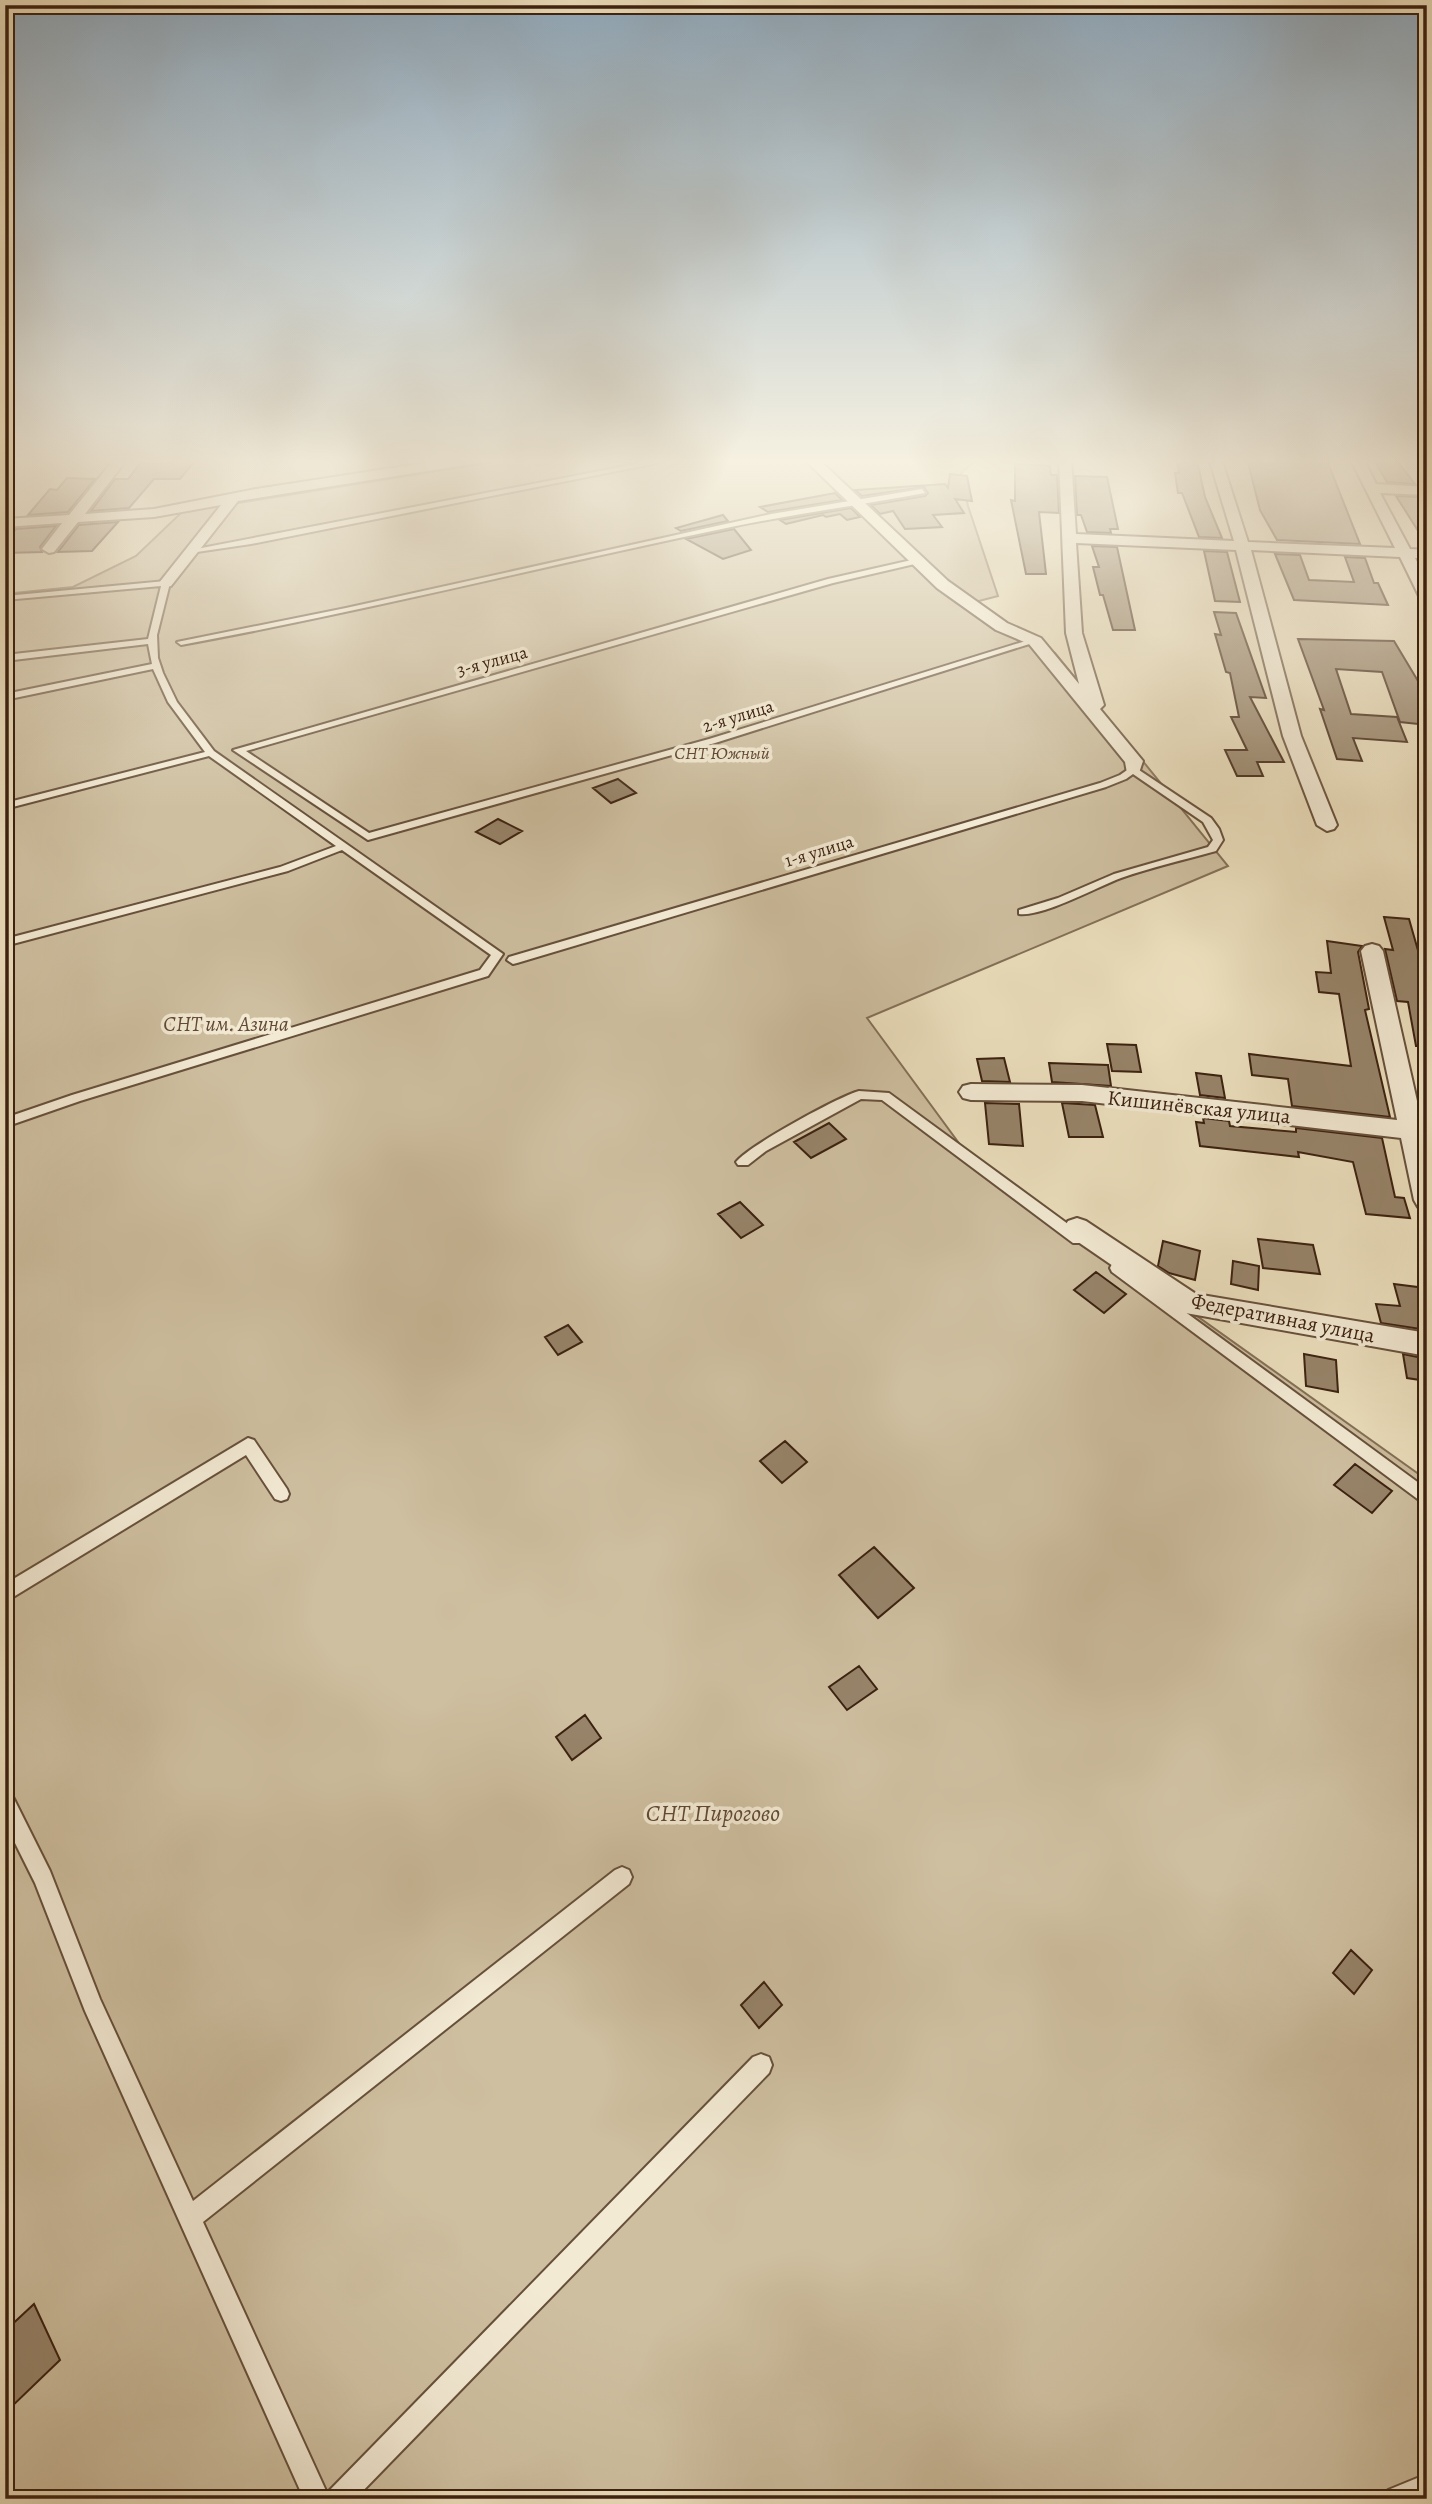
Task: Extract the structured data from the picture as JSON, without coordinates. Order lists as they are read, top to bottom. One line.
{"streets":{"street":["Кишинёвская улица","Федеративная улица"],"lane":["3-я улица","2-я улица","1-я улица"]},"crossings":[["3-я улица","2-я улица"]],"parks":["СНТ Южный","СНТ им. Азина","СНТ Пирогово"]}
